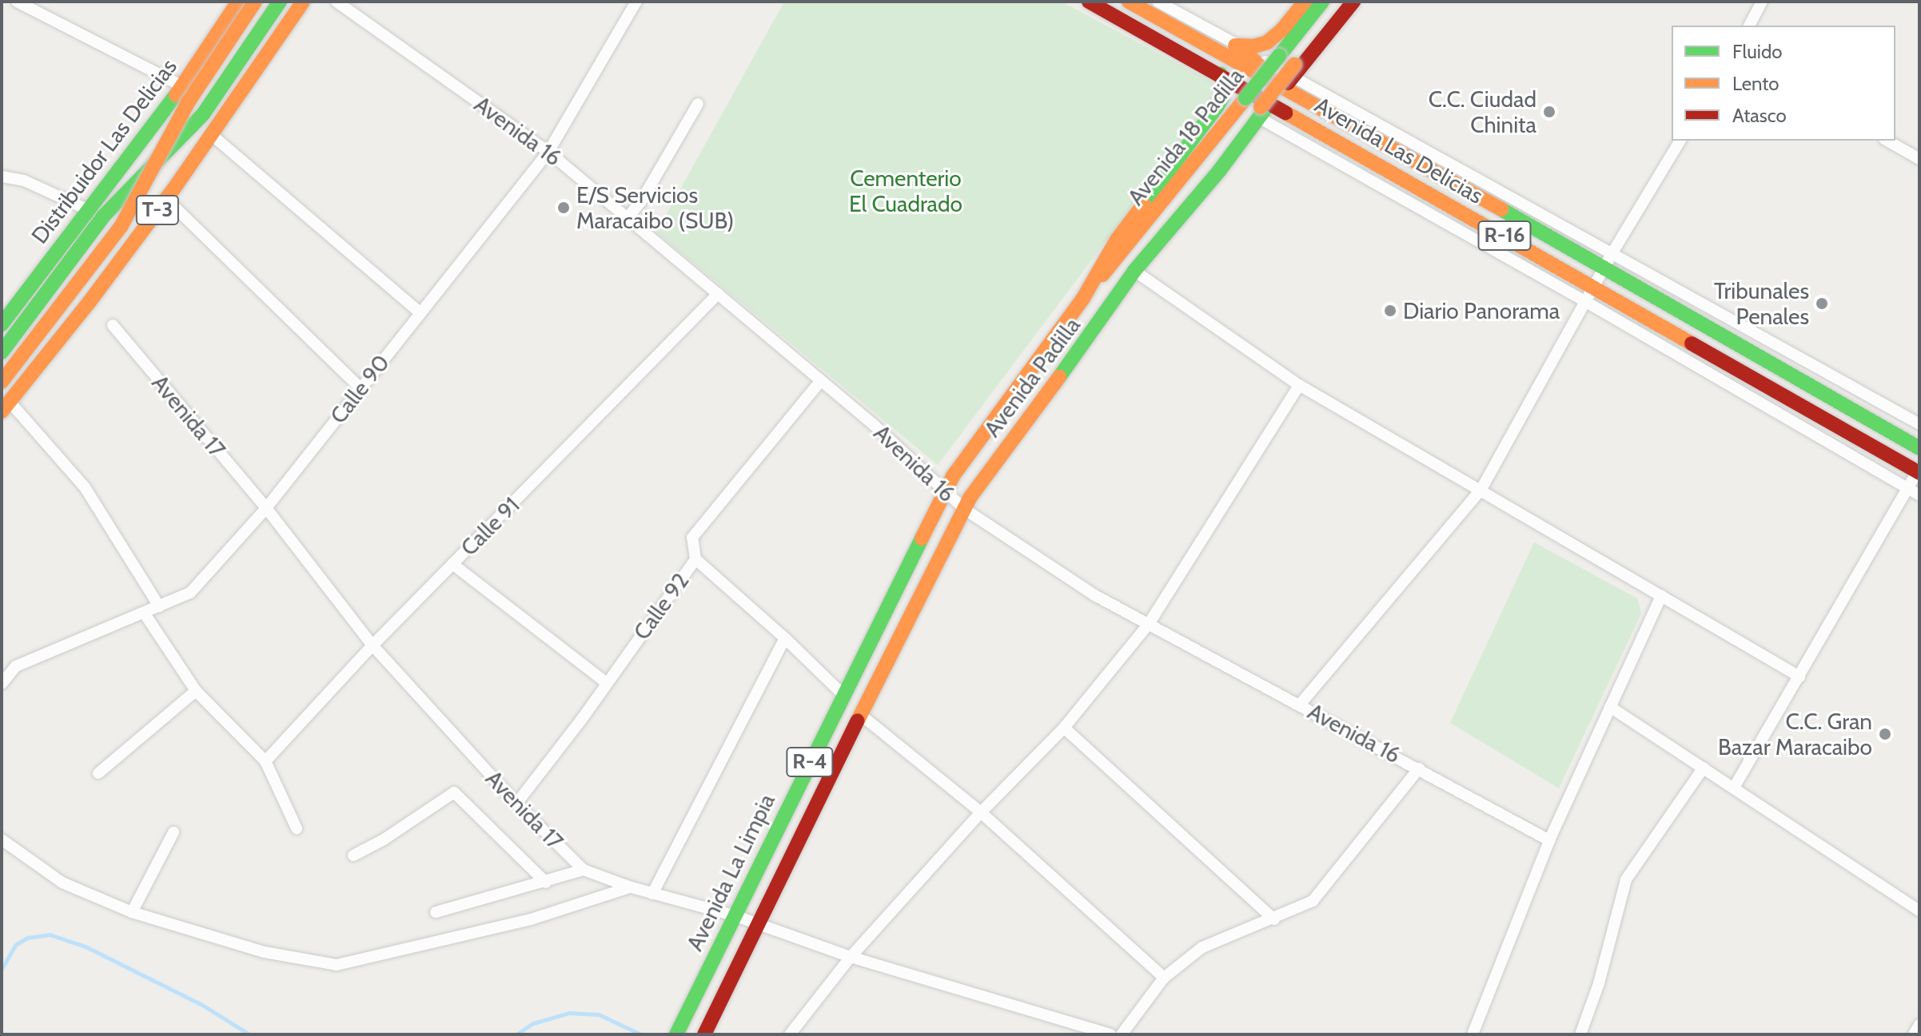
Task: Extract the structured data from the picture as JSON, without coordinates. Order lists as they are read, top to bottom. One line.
{"streets":{"main road":["Avenida 18 Padilla","Avenida Las Delicias","Distribuidor Las Delicias","T-3","R-16","Avenida Padilla","R-4","Avenida La Limpia"],"street":["Avenida 16","Calle 90","Avenida 17","Calle 91","Calle 92"]},"crossings":[["Avenida 16","Avenida Padilla"],["Avenida 16","Calle 90"],["Avenida 16","Calle 91"],["Avenida 16","Calle 92"],["Avenida 16","R-4"],["Avenida 16","Avenida La Limpia"],["Avenida 18 Padilla","Avenida Padilla"],["Avenida Padilla","R-4"],["Avenida Padilla","Avenida La Limpia"],["Calle 90","Avenida 17"],["Avenida 17","Calle 91"],["Avenida 17","Calle 92"],["Avenida 17","R-4"],["Avenida 17","Avenida La Limpia"]],"parks":["Cementerio El Cuadrado"],"places":["C.C. Ciudad Chinita","E/S Servicios Maracaibo (SUB)","Tribunales Penales","Diario Panorama","C.C. Gran Bazar Maracaibo"],"legend":["Fluido","Lento","Atasco"]}
